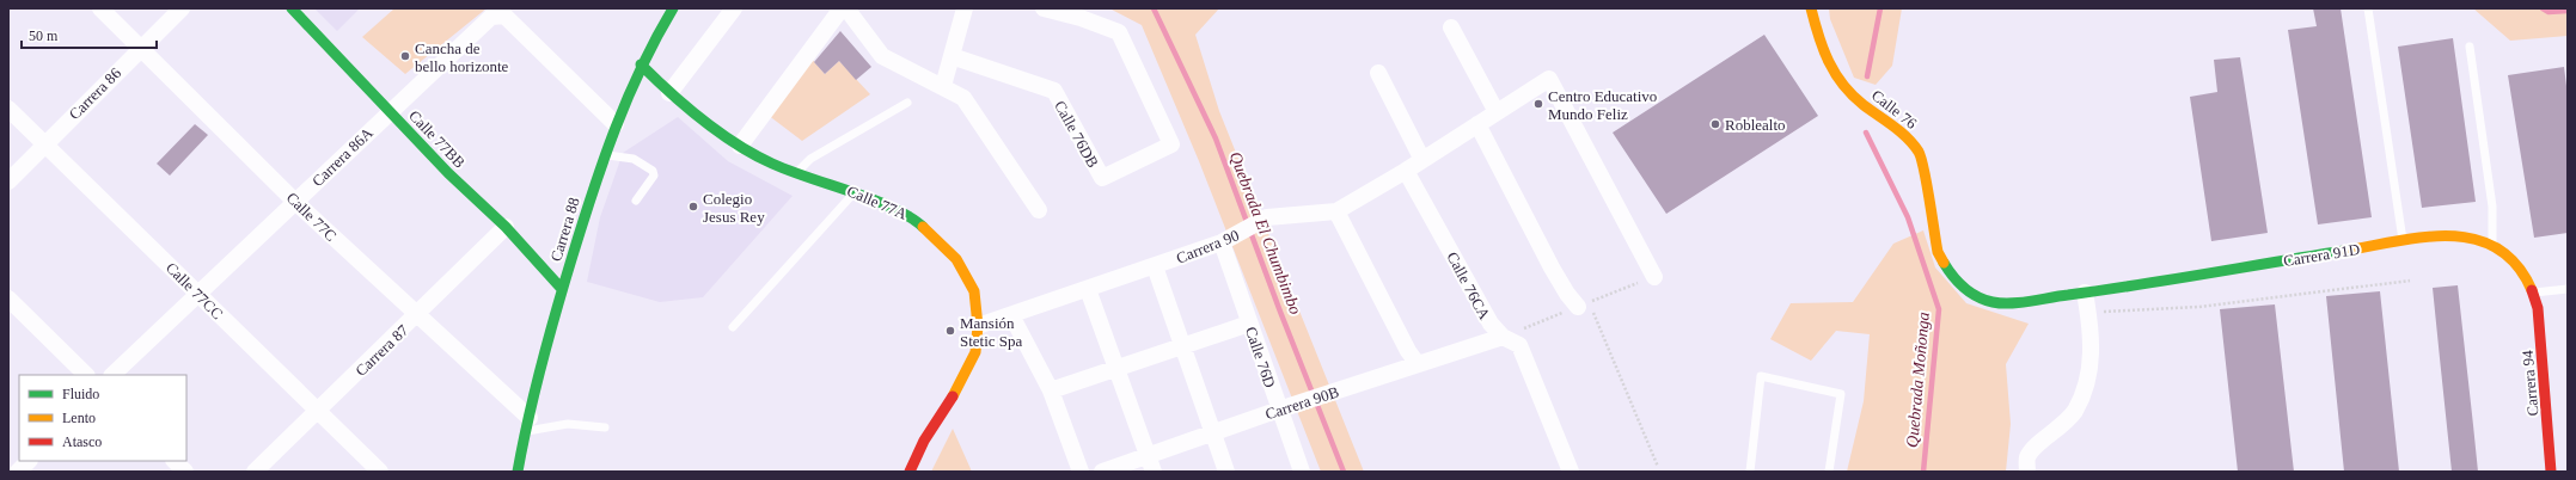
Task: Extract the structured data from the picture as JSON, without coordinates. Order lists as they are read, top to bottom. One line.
{"streets":{"street":["Carrera 86","Calle 76","Calle 76DB","Calle 77BB","Carrera 86A","Calle 77A","Calle 77C","Carrera 88","Carrera 90","Carrera 91D","Calle 76CA","Calle 77CC","Carrera 87","Calle 76D","Carrera 94","Carrera 90B"]},"crossings":[["Carrera 86","Calle 77C"],["Carrera 86","Calle 77CC"],["Calle 76","Carrera 91D"],["Calle 77BB","Carrera 86A"],["Calle 77BB","Carrera 88"],["Calle 77BB","Carrera 87"],["Carrera 86A","Calle 77C"],["Carrera 86A","Carrera 88"],["Carrera 86A","Calle 77CC"],["Calle 77A","Carrera 88"],["Calle 77A","Carrera 90"],["Calle 77C","Carrera 88"],["Calle 77C","Carrera 87"],["Carrera 90","Calle 76CA"],["Carrera 90","Calle 76D"],["Carrera 91D","Carrera 94"],["Calle 76CA","Carrera 90B"],["Calle 77CC","Carrera 87"],["Calle 76D","Carrera 90B"]],"water":["Quebrada El Chumbimbo","Quebrada Moñonga"],"places":["Cancha de bello horizonte","Centro Educativo Mundo Feliz","Roblealto","Colegio Jesus Rey","Mansión Stetic Spa"],"legend":["Fluido","Lento","Atasco"],"scale_bar":"50 m"}
